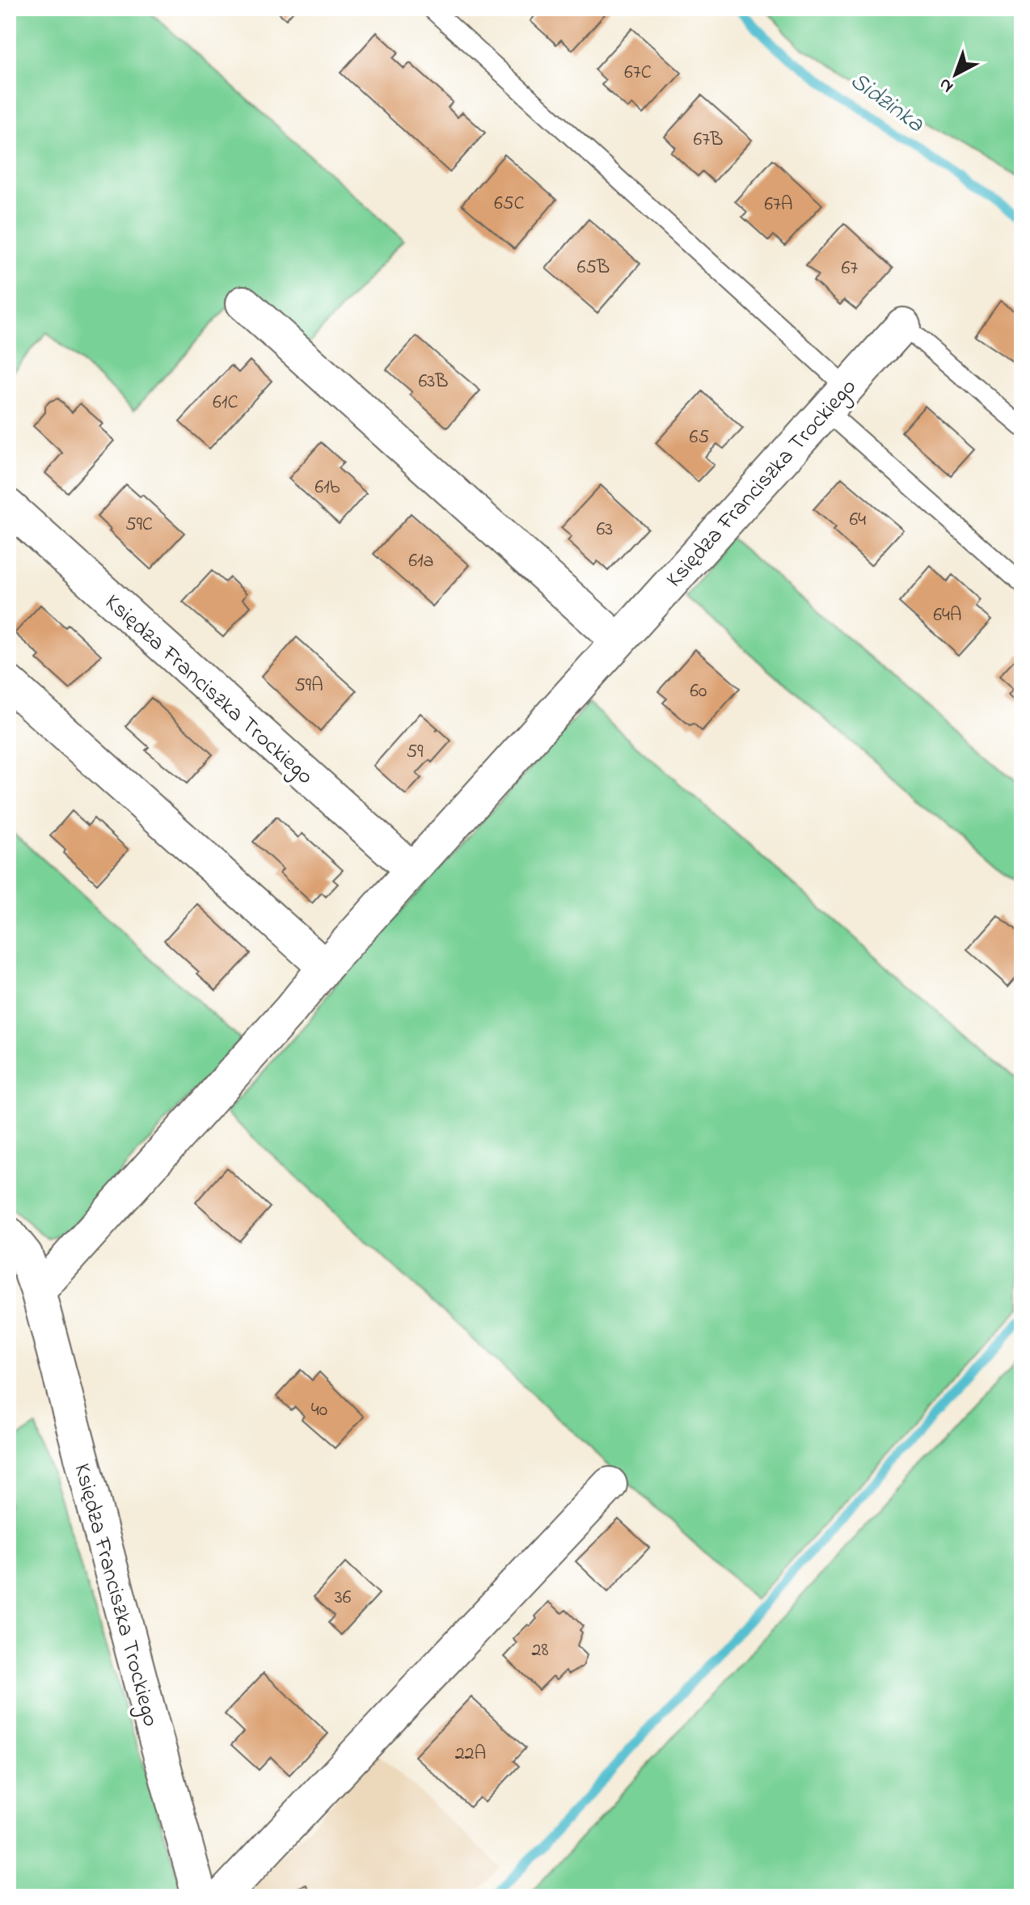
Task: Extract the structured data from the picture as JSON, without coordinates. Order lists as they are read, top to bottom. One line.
{"streets":{"street":["Księdza Franciszka Trockiego"]},"water":["Sidzinka"],"house_numbers":["67C","67B","65C","67A","65B","67","63B","61C","65","61b","64","59C","63","61a","64A","59A","60","59","40","36","28","22A"],"north":"bottom left"}
